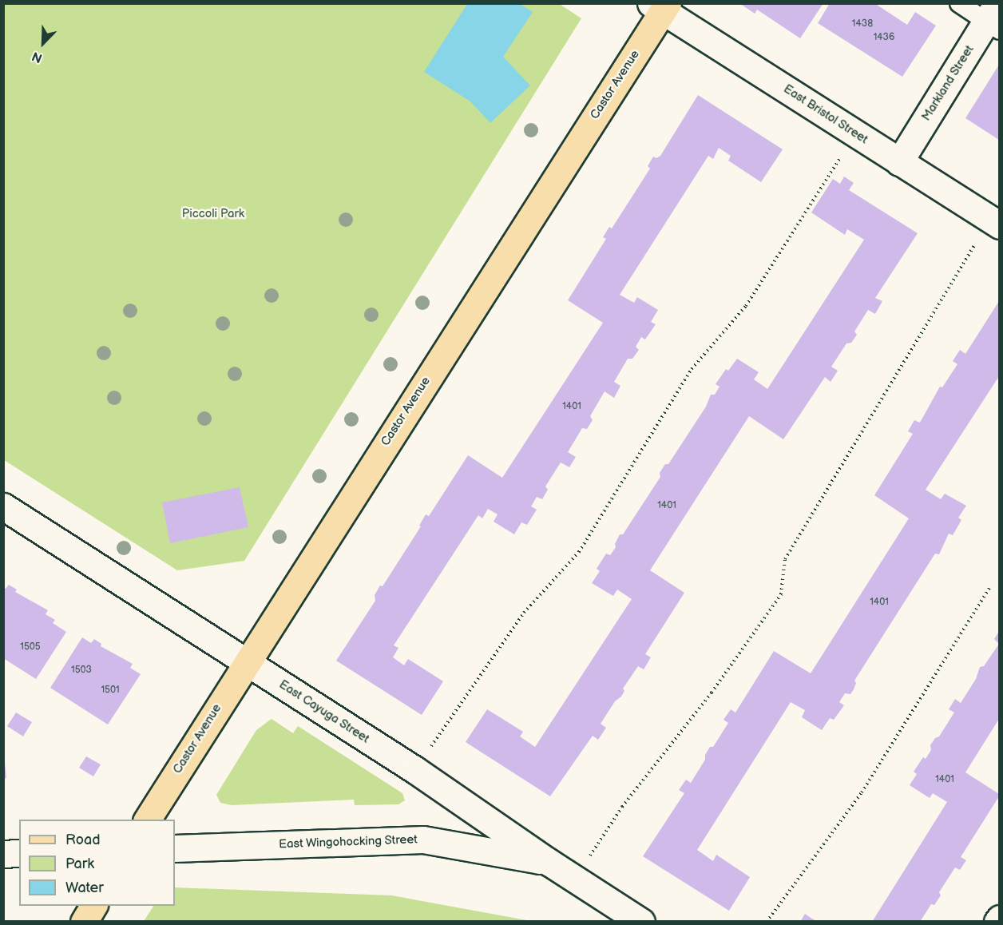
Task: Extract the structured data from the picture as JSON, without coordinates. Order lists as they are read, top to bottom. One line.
{"streets":{"main road":["Castor Avenue"],"street":["Markland Street","East Bristol Street","East Cayuga Street","East Wingohocking Street"]},"crossings":[["Markland Street","East Bristol Street"],["Castor Avenue","East Bristol Street"],["Castor Avenue","East Cayuga Street"],["East Cayuga Street","East Wingohocking Street"]],"parks":["Piccoli Park"],"house_numbers":["1438","1436","1401","1401","1401","1505","1503","1501","1401"],"legend":["Road","Park","Water"],"north":"bottom left"}
